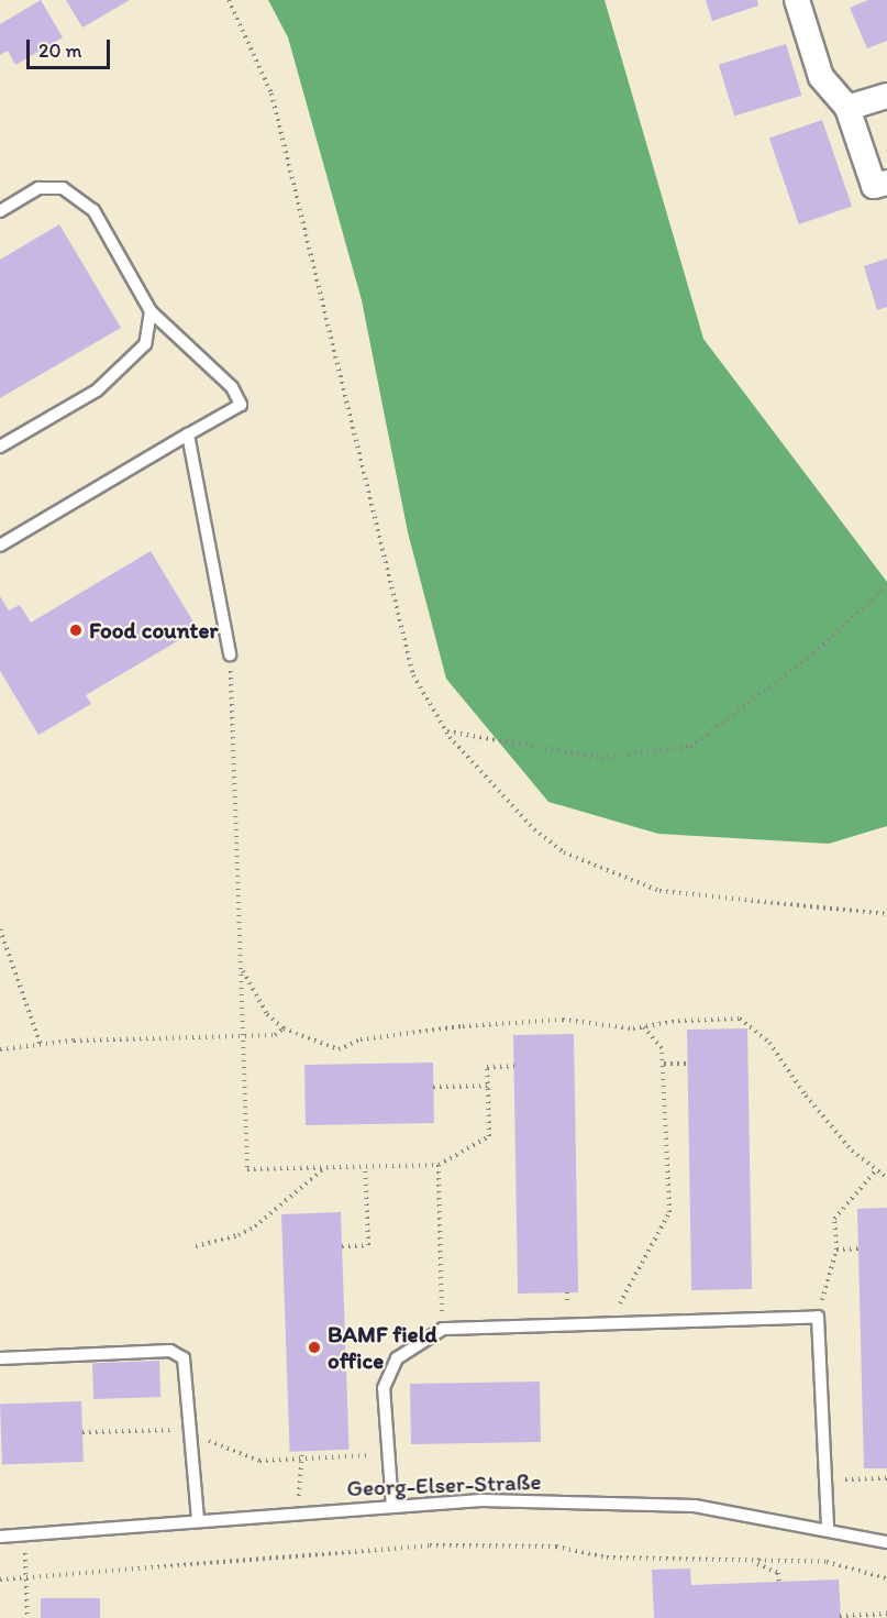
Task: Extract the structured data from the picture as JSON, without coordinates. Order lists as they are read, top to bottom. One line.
{"streets":{"lane":["Georg-Elser-Straße"]},"places":["Food counter","BAMF field office"],"scale_bar":"20 m"}
